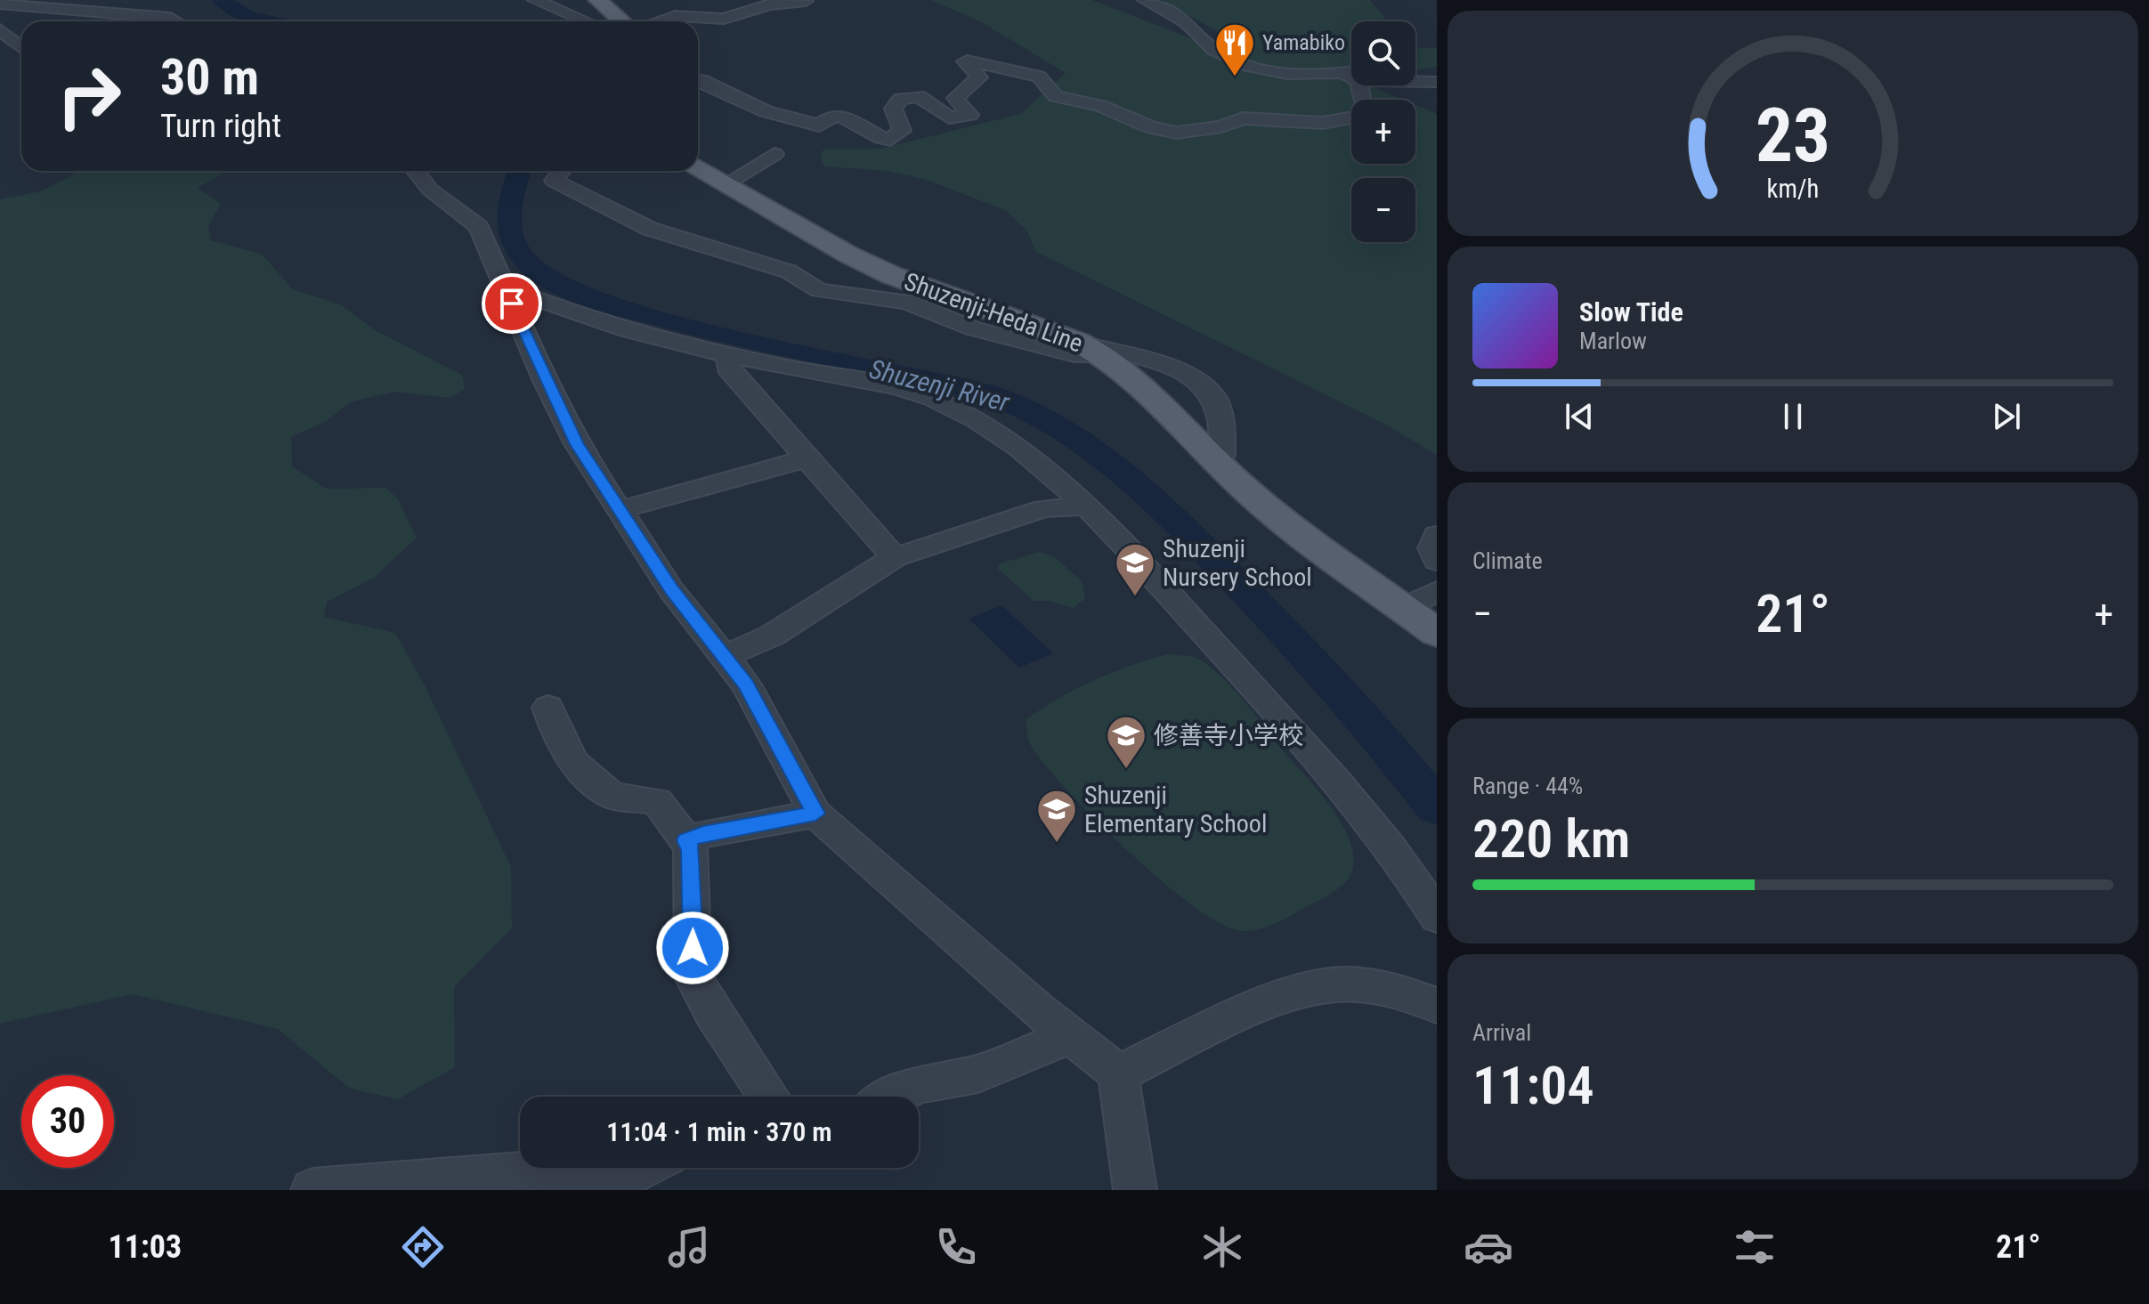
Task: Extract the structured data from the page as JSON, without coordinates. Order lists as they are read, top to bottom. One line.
{"streets":{"main road":["Shuzenji-Heda Line"]},"water":["Shuzenji River"],"places":{"restaurant":["Yamabiko"],"school or university":["Shuzenji Nursery School","修善寺小学校","Shuzenji Elementary School"]},"page":{"map_buttons":["+","−"],"turn":["30 m","Turn right"],"song":["Slow Tide","Marlow"],"tile":["Climate",["Range · 44%","220 km"],["Arrival","11:04"]],"heat":["−","21°","+"],"limit":"30","trip":"11:04 · 1 min · 370 m","tabs":["11:03","21°"],"gauge":["23","km/h"]}}
